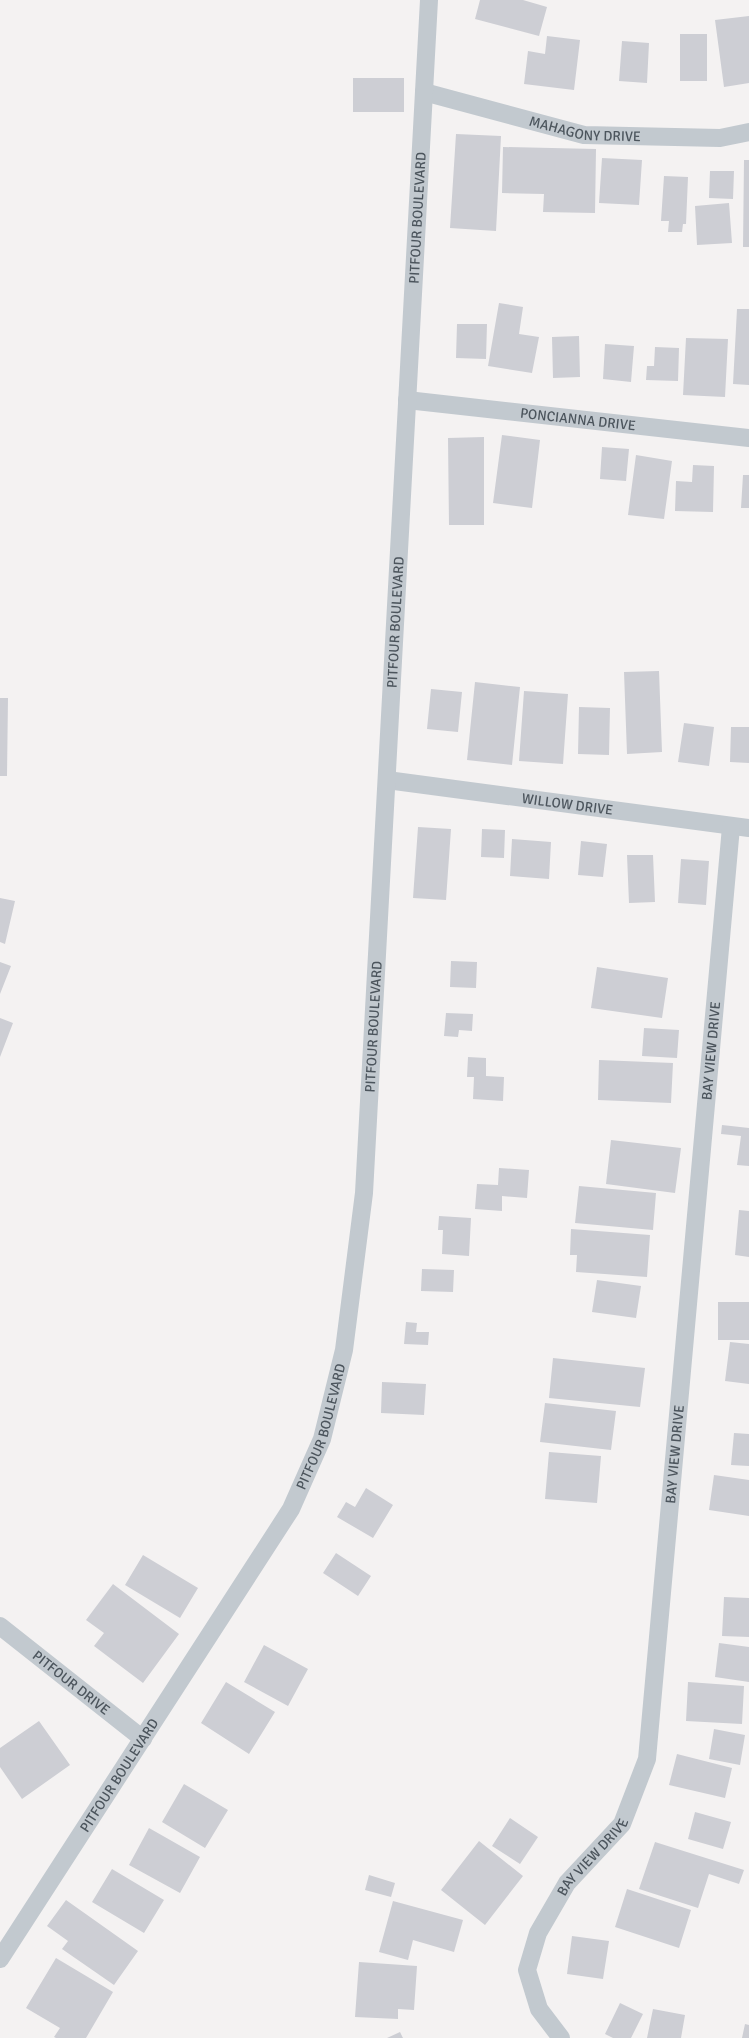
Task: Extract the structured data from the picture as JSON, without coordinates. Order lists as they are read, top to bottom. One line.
{"streets":{"street":["MAHAGONY DRIVE","PITFOUR BOULEVARD","PONCIANNA DRIVE","WILLOW DRIVE","BAY VIEW DRIVE","PITFOUR DRIVE"]},"crossings":[["MAHAGONY DRIVE","PITFOUR BOULEVARD"],["PITFOUR BOULEVARD","PONCIANNA DRIVE"],["PITFOUR BOULEVARD","WILLOW DRIVE"],["PITFOUR BOULEVARD","PITFOUR DRIVE"],["WILLOW DRIVE","BAY VIEW DRIVE"]]}
